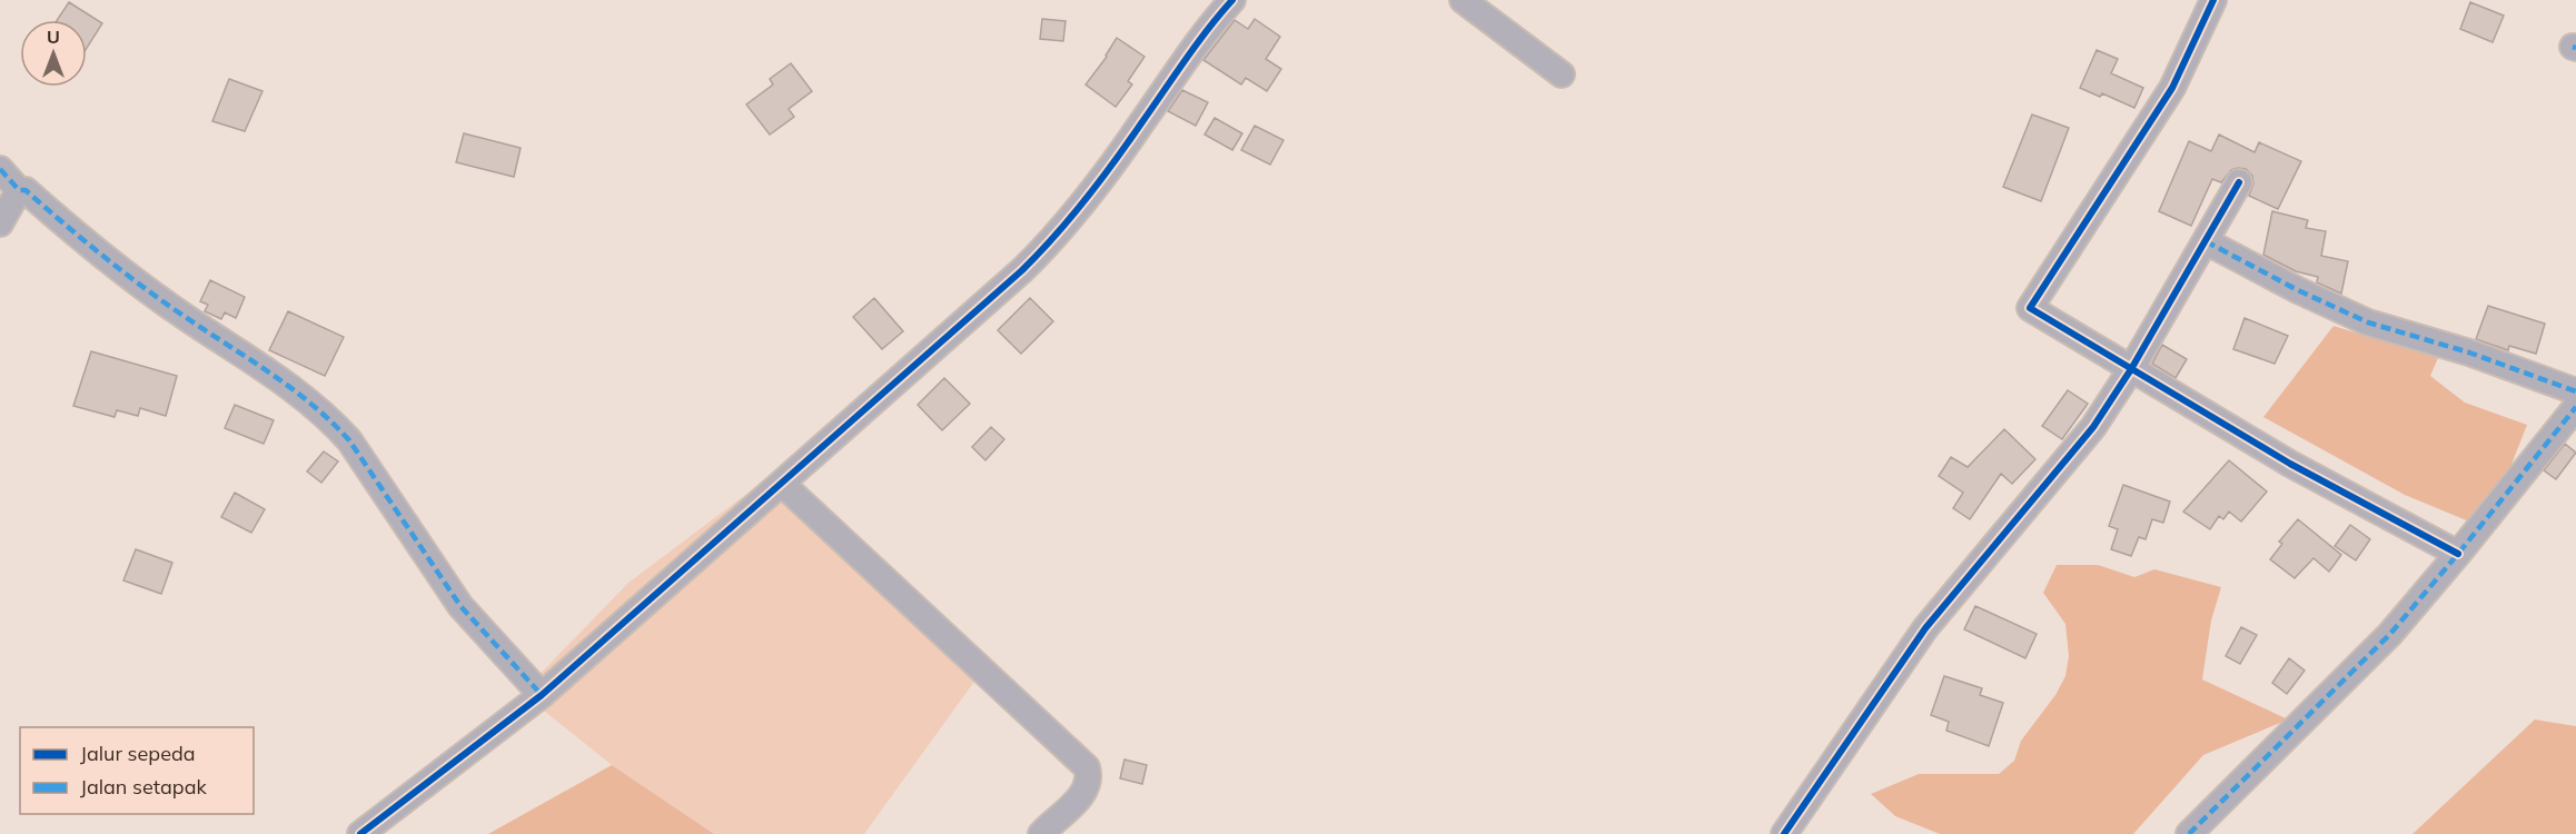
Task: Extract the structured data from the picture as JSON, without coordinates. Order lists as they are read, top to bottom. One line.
{"legend":["Jalur sepeda","Jalan setapak"],"north":"top"}
